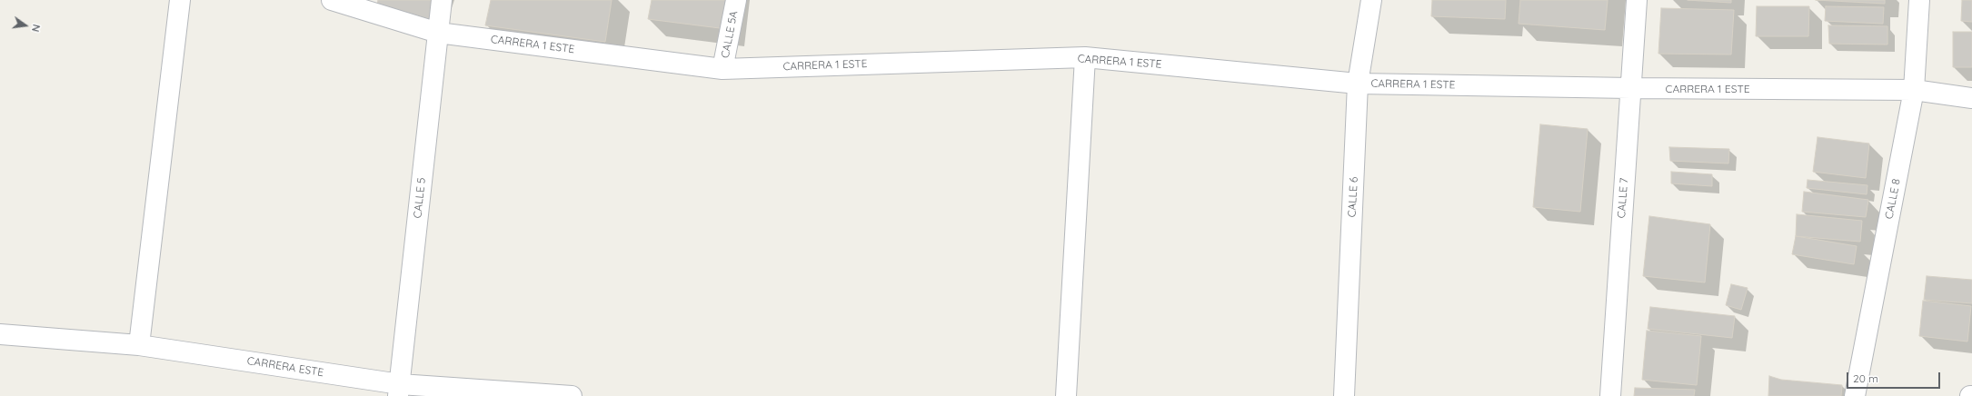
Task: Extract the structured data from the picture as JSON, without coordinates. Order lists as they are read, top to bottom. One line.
{"streets":{"street":["CALLE 5A","CARRERA 1 ESTE","CALLE 6","CALLE 5","CALLE 7","CALLE 8","CARRERA ESTE"]},"crossings":[["CALLE 5A","CARRERA 1 ESTE"],["CARRERA 1 ESTE","CALLE 6"],["CARRERA 1 ESTE","CALLE 5"],["CARRERA 1 ESTE","CALLE 7"],["CARRERA 1 ESTE","CALLE 8"],["CALLE 5","CARRERA ESTE"]],"scale_bar":"20 m","north":"right"}
